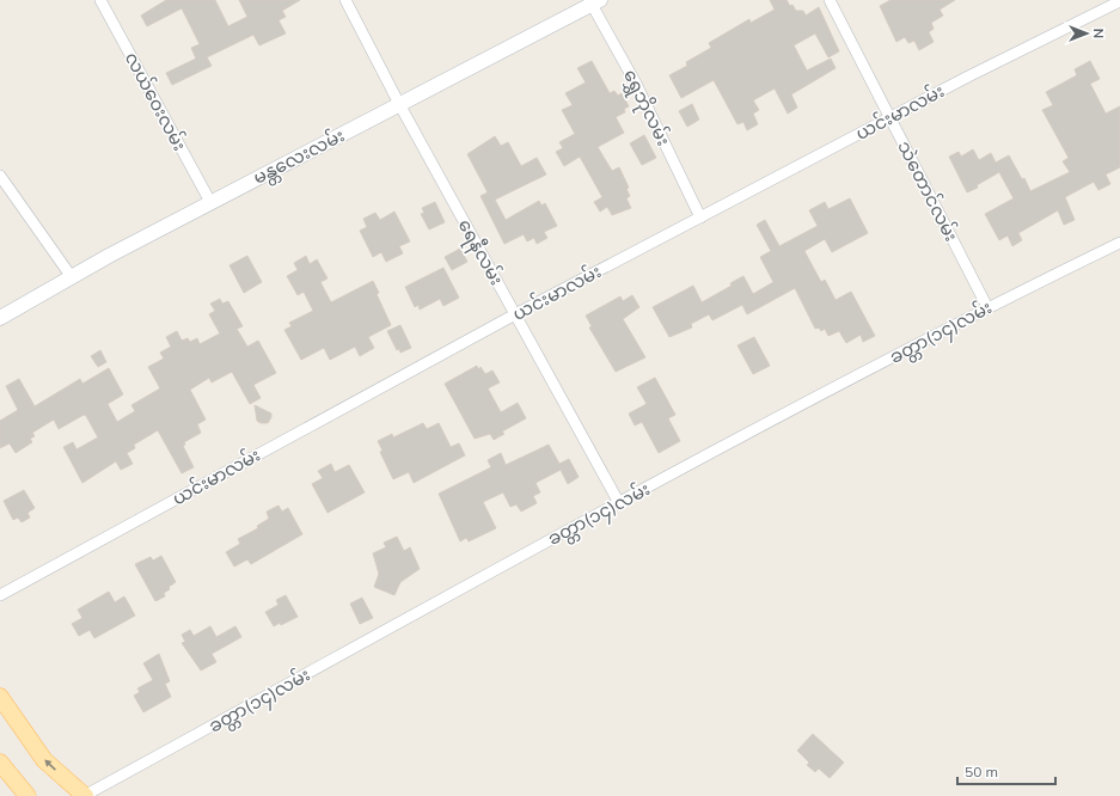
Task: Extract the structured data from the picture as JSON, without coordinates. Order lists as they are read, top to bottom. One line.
{"streets":{"main road":["မန္တလေးလမ်း"],"street":["လယ်ဝေးလမ်း","ရွှေဘိုလမ်း","ယင်းမာလမ်း","သဲတောင်လမ်း","ရေနီလမ်း","ခတ္တာ(၁၄)လမ်း"]},"crossings":[["လယ်ဝေးလမ်း","မန္တလေးလမ်း"],["ရွှေဘိုလမ်း","ယင်းမာလမ်း"],["ရွှေဘိုလမ်း","မန္တလေးလမ်း"],["ယင်းမာလမ်း","သဲတောင်လမ်း"],["ယင်းမာလမ်း","ရေနီလမ်း"],["မန္တလေးလမ်း","ရေနီလမ်း"],["သဲတောင်လမ်း","ခတ္တာ(၁၄)လမ်း"],["ရေနီလမ်း","ခတ္တာ(၁၄)လမ်း"]],"scale_bar":"50 m","north":"right"}
